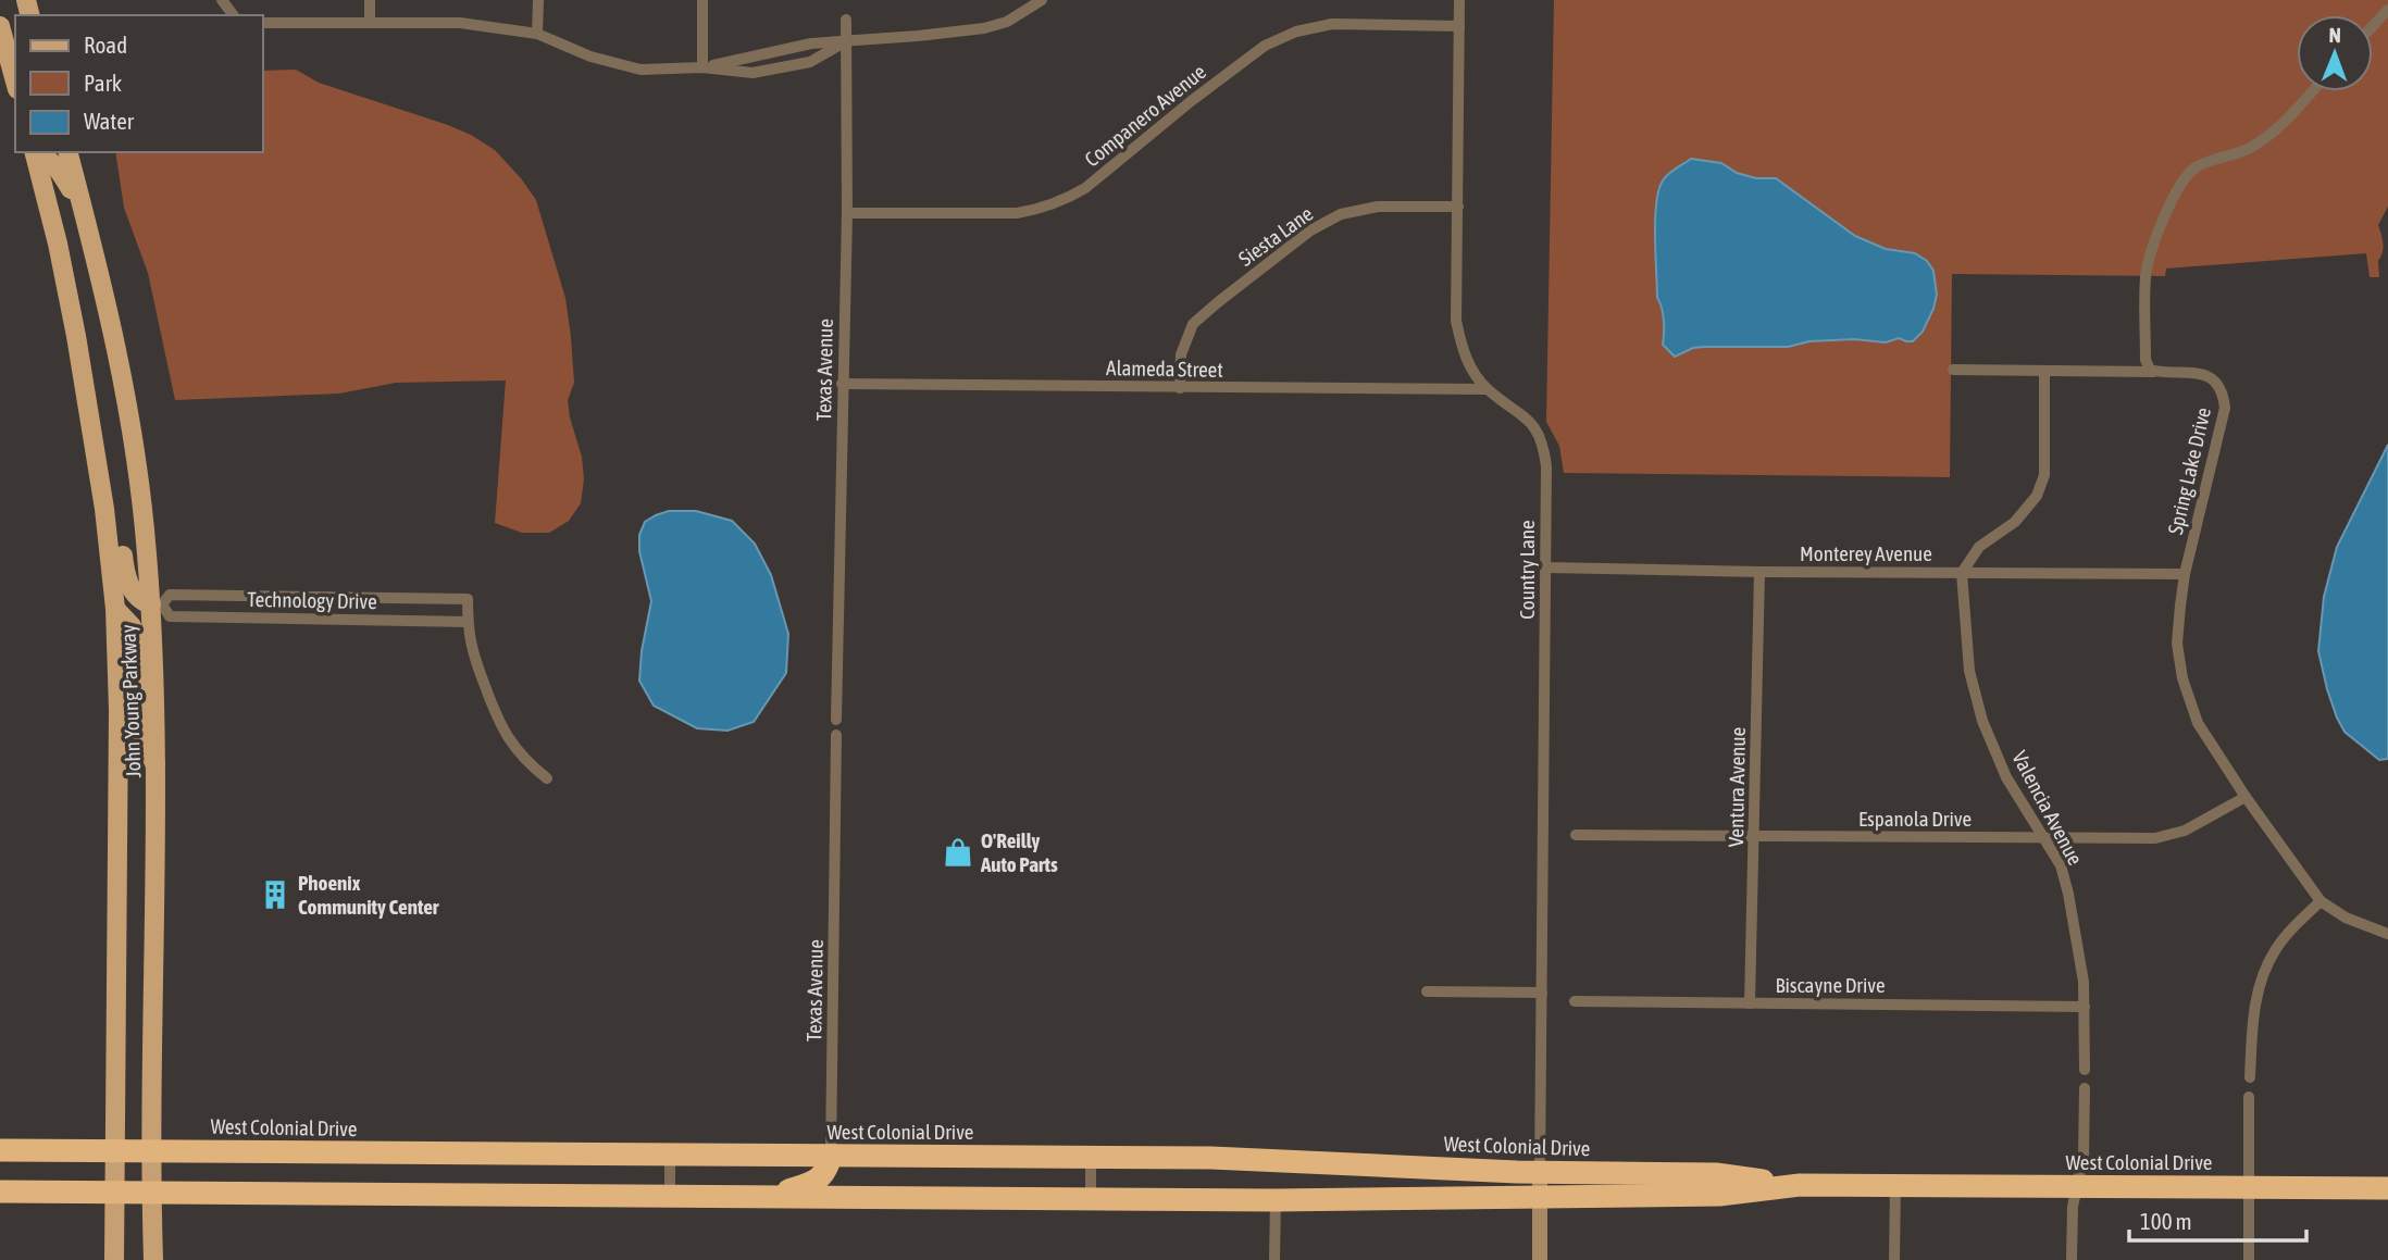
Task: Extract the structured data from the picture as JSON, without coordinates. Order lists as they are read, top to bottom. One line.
{"streets":{"highway":["West Colonial Drive"],"main road":["John Young Parkway"],"street":["Companero Avenue","Siesta Lane","Alameda Street","Texas Avenue","Spring Lake Drive","Monterey Avenue","Country Lane","Technology Drive","Ventura Avenue","Valencia Avenue","Espanola Drive","Biscayne Drive"]},"crossings":[["Companero Avenue","Texas Avenue"],["Companero Avenue","Country Lane"],["Siesta Lane","Alameda Street"],["Siesta Lane","Country Lane"],["Alameda Street","Texas Avenue"],["Alameda Street","Country Lane"],["Texas Avenue","West Colonial Drive"],["Spring Lake Drive","Monterey Avenue"],["Spring Lake Drive","Espanola Drive"],["Monterey Avenue","Country Lane"],["Monterey Avenue","Ventura Avenue"],["Monterey Avenue","Valencia Avenue"],["Country Lane","West Colonial Drive"],["Technology Drive","John Young Parkway"],["John Young Parkway","West Colonial Drive"],["Ventura Avenue","Espanola Drive"],["Ventura Avenue","Biscayne Drive"],["Valencia Avenue","Espanola Drive"],["Valencia Avenue","Biscayne Drive"]],"places":{"shop":["O'Reilly Auto Parts"],"building":["Phoenix Community Center"]},"legend":["Road","Park","Water"],"scale_bar":"100 m","north":"top"}
